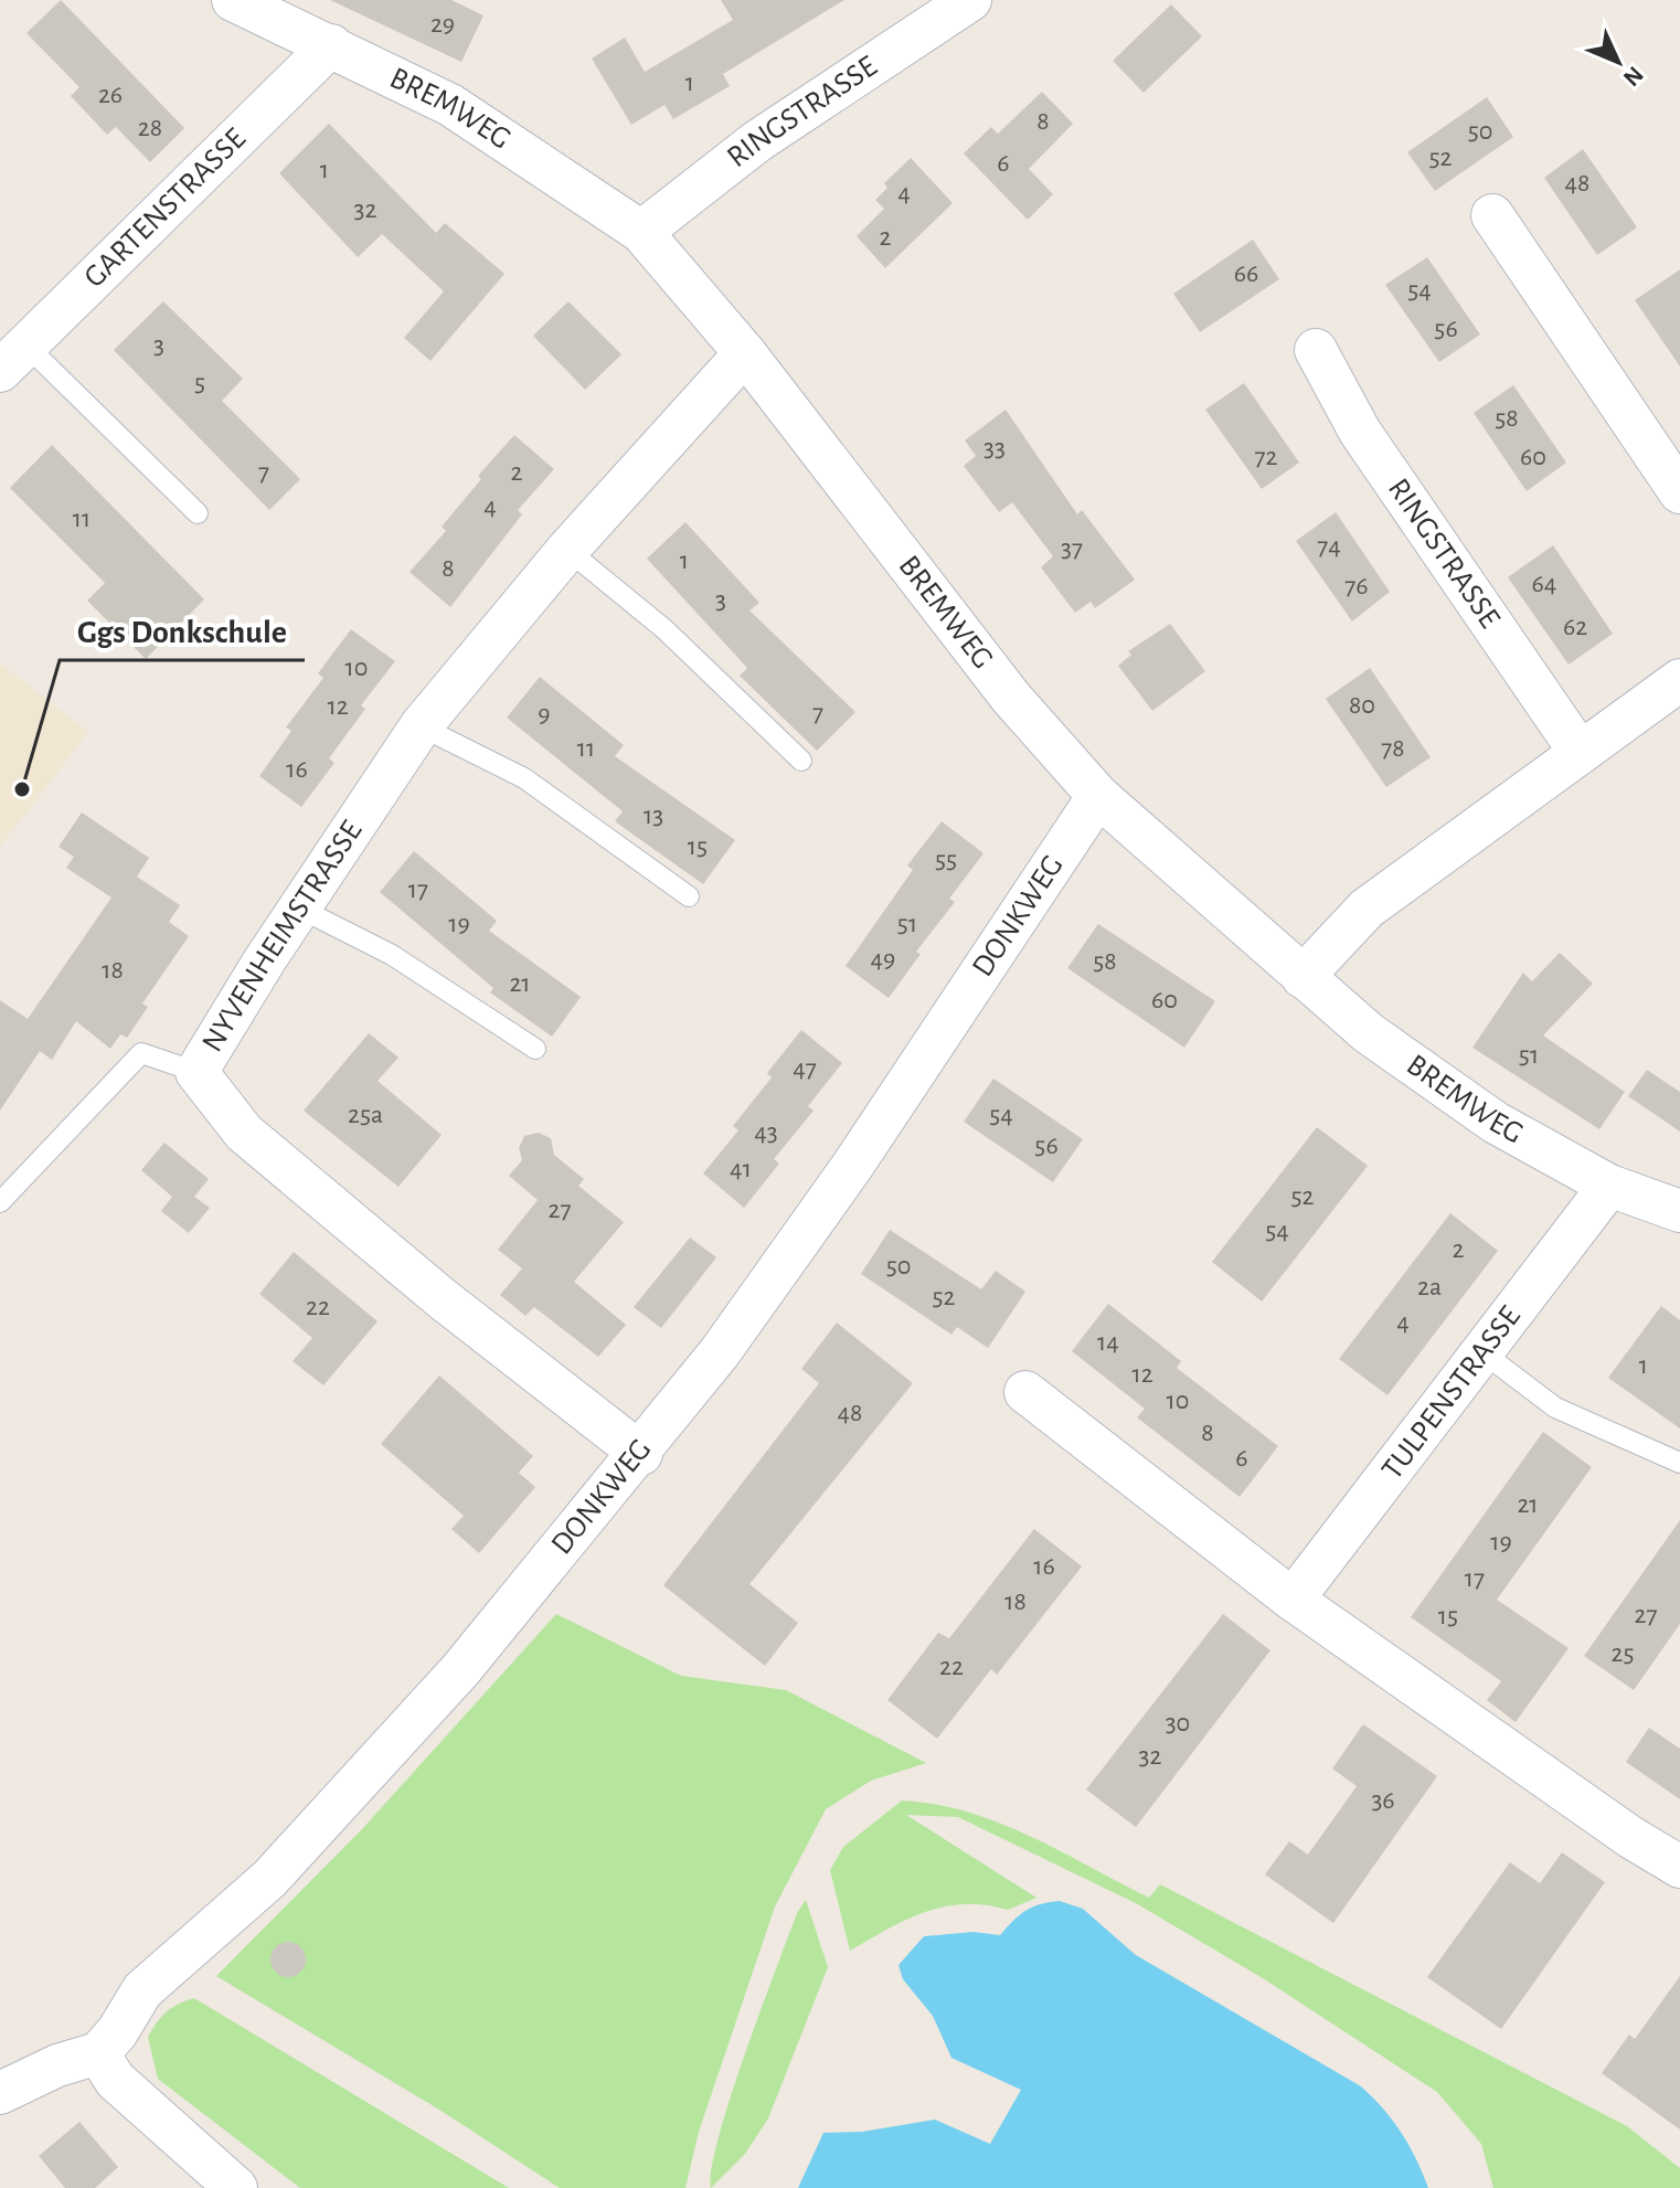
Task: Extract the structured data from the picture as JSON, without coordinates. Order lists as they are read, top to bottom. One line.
{"streets":{"street":["BREMWEG","RINGSTRASSE","GARTENSTRASSE","DONKWEG","NYVENHEIMSTRASSE","TULPENSTRASSE"]},"crossings":[["BREMWEG","RINGSTRASSE"],["BREMWEG","GARTENSTRASSE"],["BREMWEG","DONKWEG"],["BREMWEG","NYVENHEIMSTRASSE"],["BREMWEG","TULPENSTRASSE"],["DONKWEG","NYVENHEIMSTRASSE"]],"places":["Ggs Donkschule"],"house_numbers":["29","1","26","8","28","50","52","6","1","48","4","32","2","66","54","56","3","5","58","33","72","60","7","2","4","11","74","37","1","8","64","76","3","62","10","80","12","7","9","11","78","16","13","15","55","17","19","51","49","58","18","21","60","51","47","25a","54","43","56","41","52","27","54","2","50","2a","52","22","4","14","1","12","10","48","8","6","21","19","16","17","18","27","15","25","22","30","32","36"],"north":"bottom right"}
